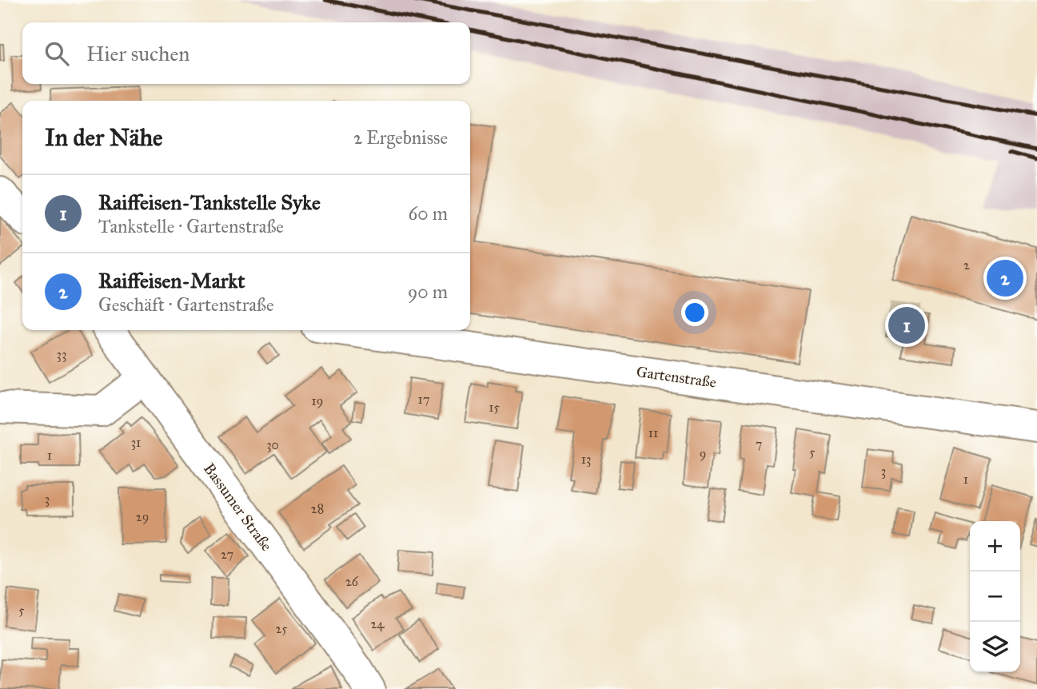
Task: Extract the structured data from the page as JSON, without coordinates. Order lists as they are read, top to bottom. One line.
{"streets":{"street":["Gartenstraße","Bassumer Straße"]},"house_numbers":["2","33","17","19","15","11","31","7","30","5","9","1","13","3","1","3","28","29","27","26","5","24","25"],"page":{"search":"Hier suchen","heading":["In der Nähe","2 Ergebnisse"],"list":[{"mark":"1","name":"Raiffeisen-Tankstelle Syke","note":"Tankstelle · Gartenstraße","value":"60 m"},{"mark":"2","name":"Raiffeisen-Markt","note":"Geschäft · Gartenstraße","value":"90 m"}],"pins":["2","1"],"map_buttons":["+","−"]}}
